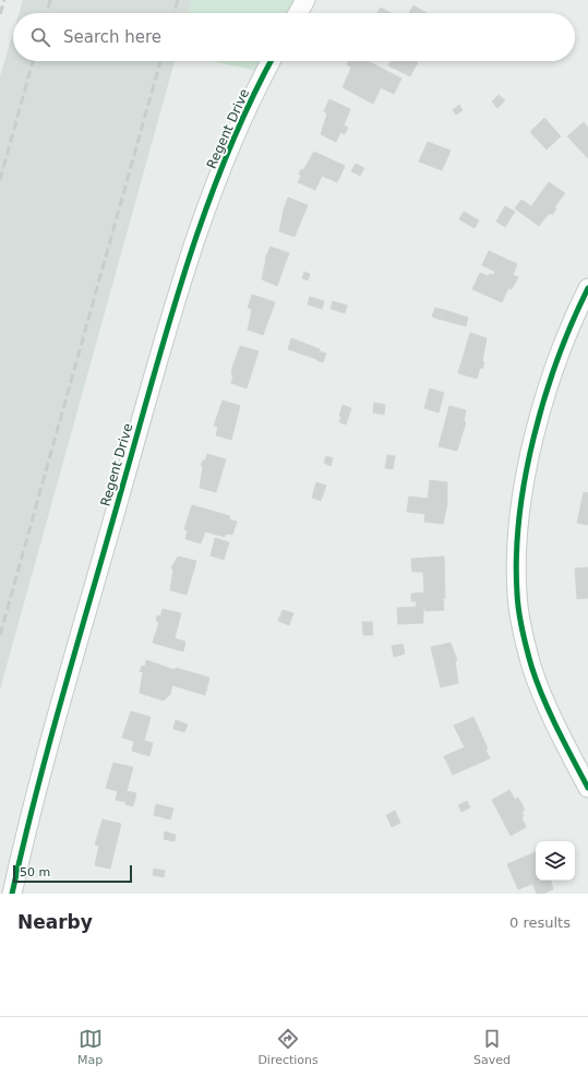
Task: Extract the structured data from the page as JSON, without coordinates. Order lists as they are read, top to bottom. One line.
{"streets":{"street":["Regent Drive"]},"scale_bar":"50 m","page":{"search":"Search here","scale":"50 m","heading":["Nearby","0 results"],"nav":["Map","Directions","Saved"]}}
